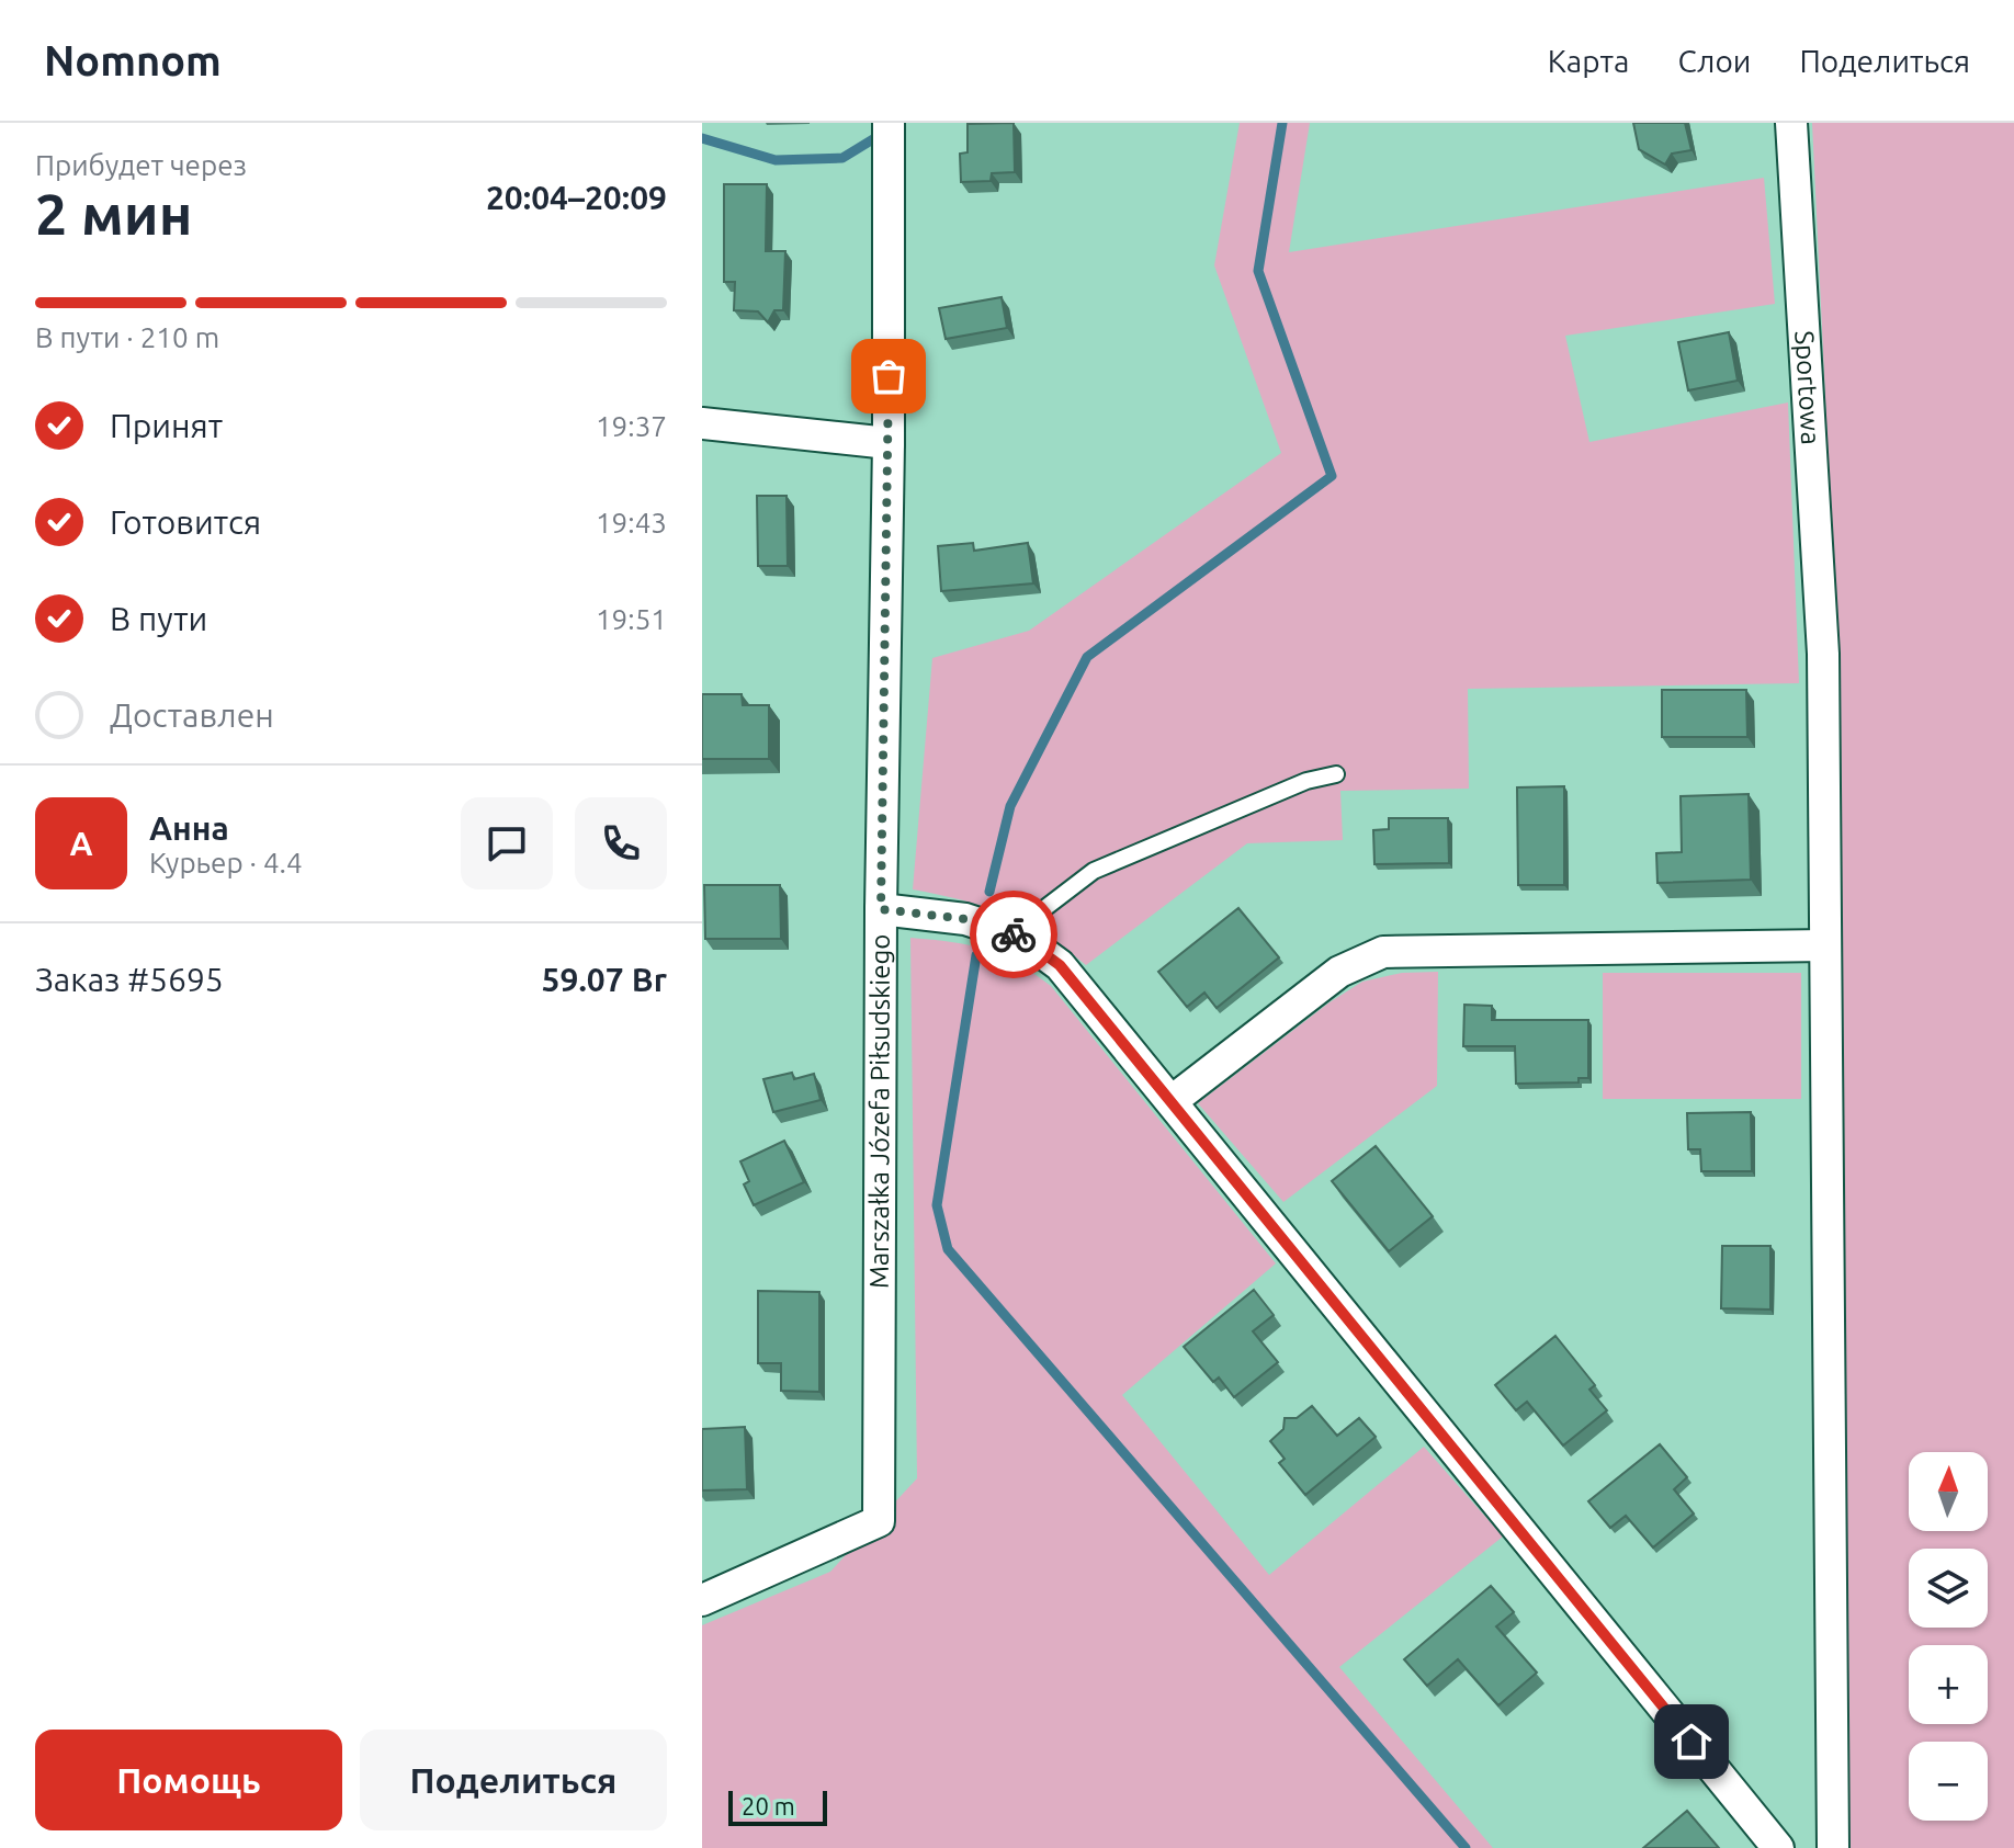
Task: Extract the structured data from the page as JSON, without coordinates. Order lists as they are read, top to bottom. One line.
{"streets":{"street":["Sportowa","Marszałka Józefa Piłsudskiego"]},"scale_bar":"20 m","north":"top","page":{"header":"Nomnom","nav":["Карта","Слои","Поделиться"],"heading":["2 мин","Прибудет через","20:04–20:09"],"panel":["Анна","Курьер · 4.4","Заказ #5695","59.07 Br"],"bar":"В пути · 210 m","list":[["Принят","19:37"],["Готовится","19:43"],["В пути","19:51"],"Доставлен"],"round":"А","map_buttons":["+","−"],"buttons":["Помощь","Поделиться"],"scale":"20 m"}}
